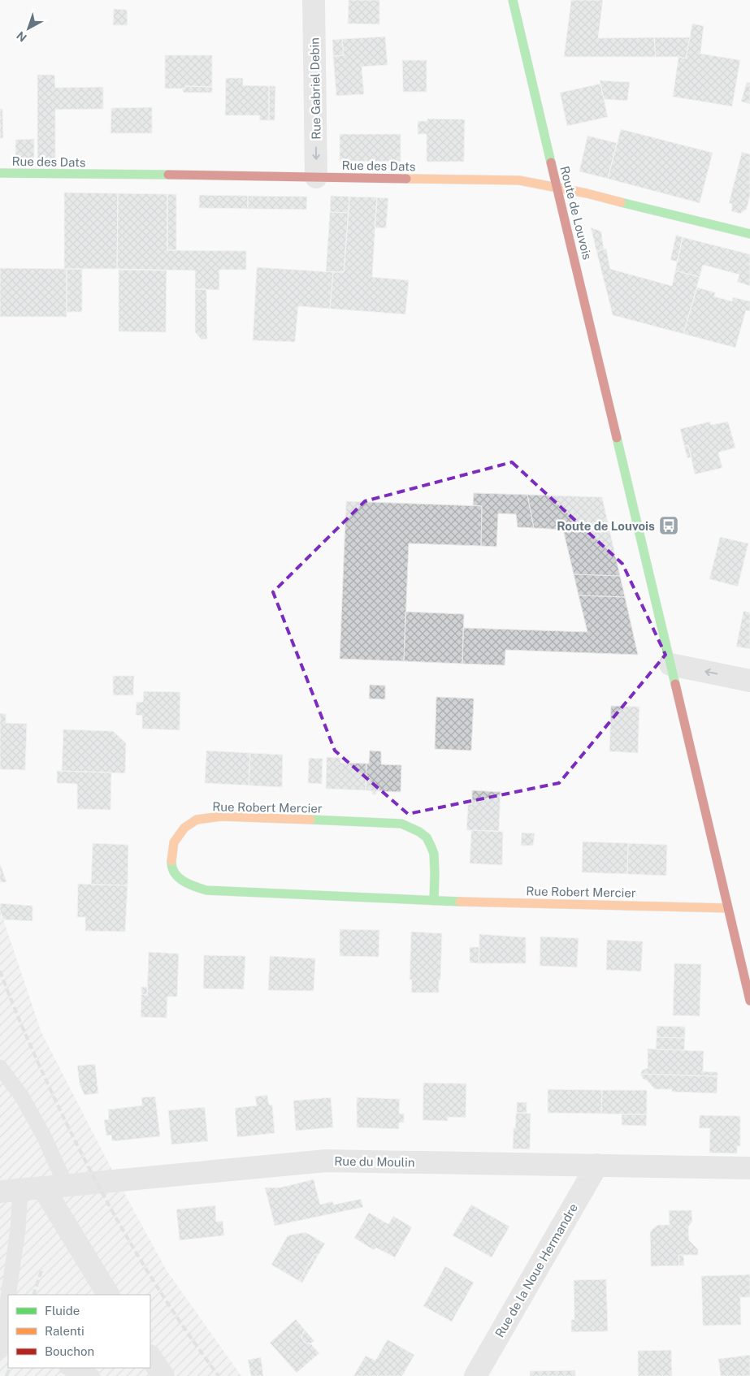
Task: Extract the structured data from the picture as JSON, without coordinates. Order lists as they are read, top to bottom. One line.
{"streets":{"street":["Rue Gabriel Debin","Rue des Dats","Route de Louvois","Rue Robert Mercier","Rue du Moulin","Rue de la Noue Hermandre"]},"crossings":[["Rue Gabriel Debin","Rue des Dats"],["Rue des Dats","Route de Louvois"],["Route de Louvois","Rue Robert Mercier"],["Rue du Moulin","Rue de la Noue Hermandre"]],"one_way":["Rue Gabriel Debin"],"places":{"bus stop":["Route de Louvois"]},"legend":["Fluide","Ralenti","Bouchon"],"north":"bottom left"}
